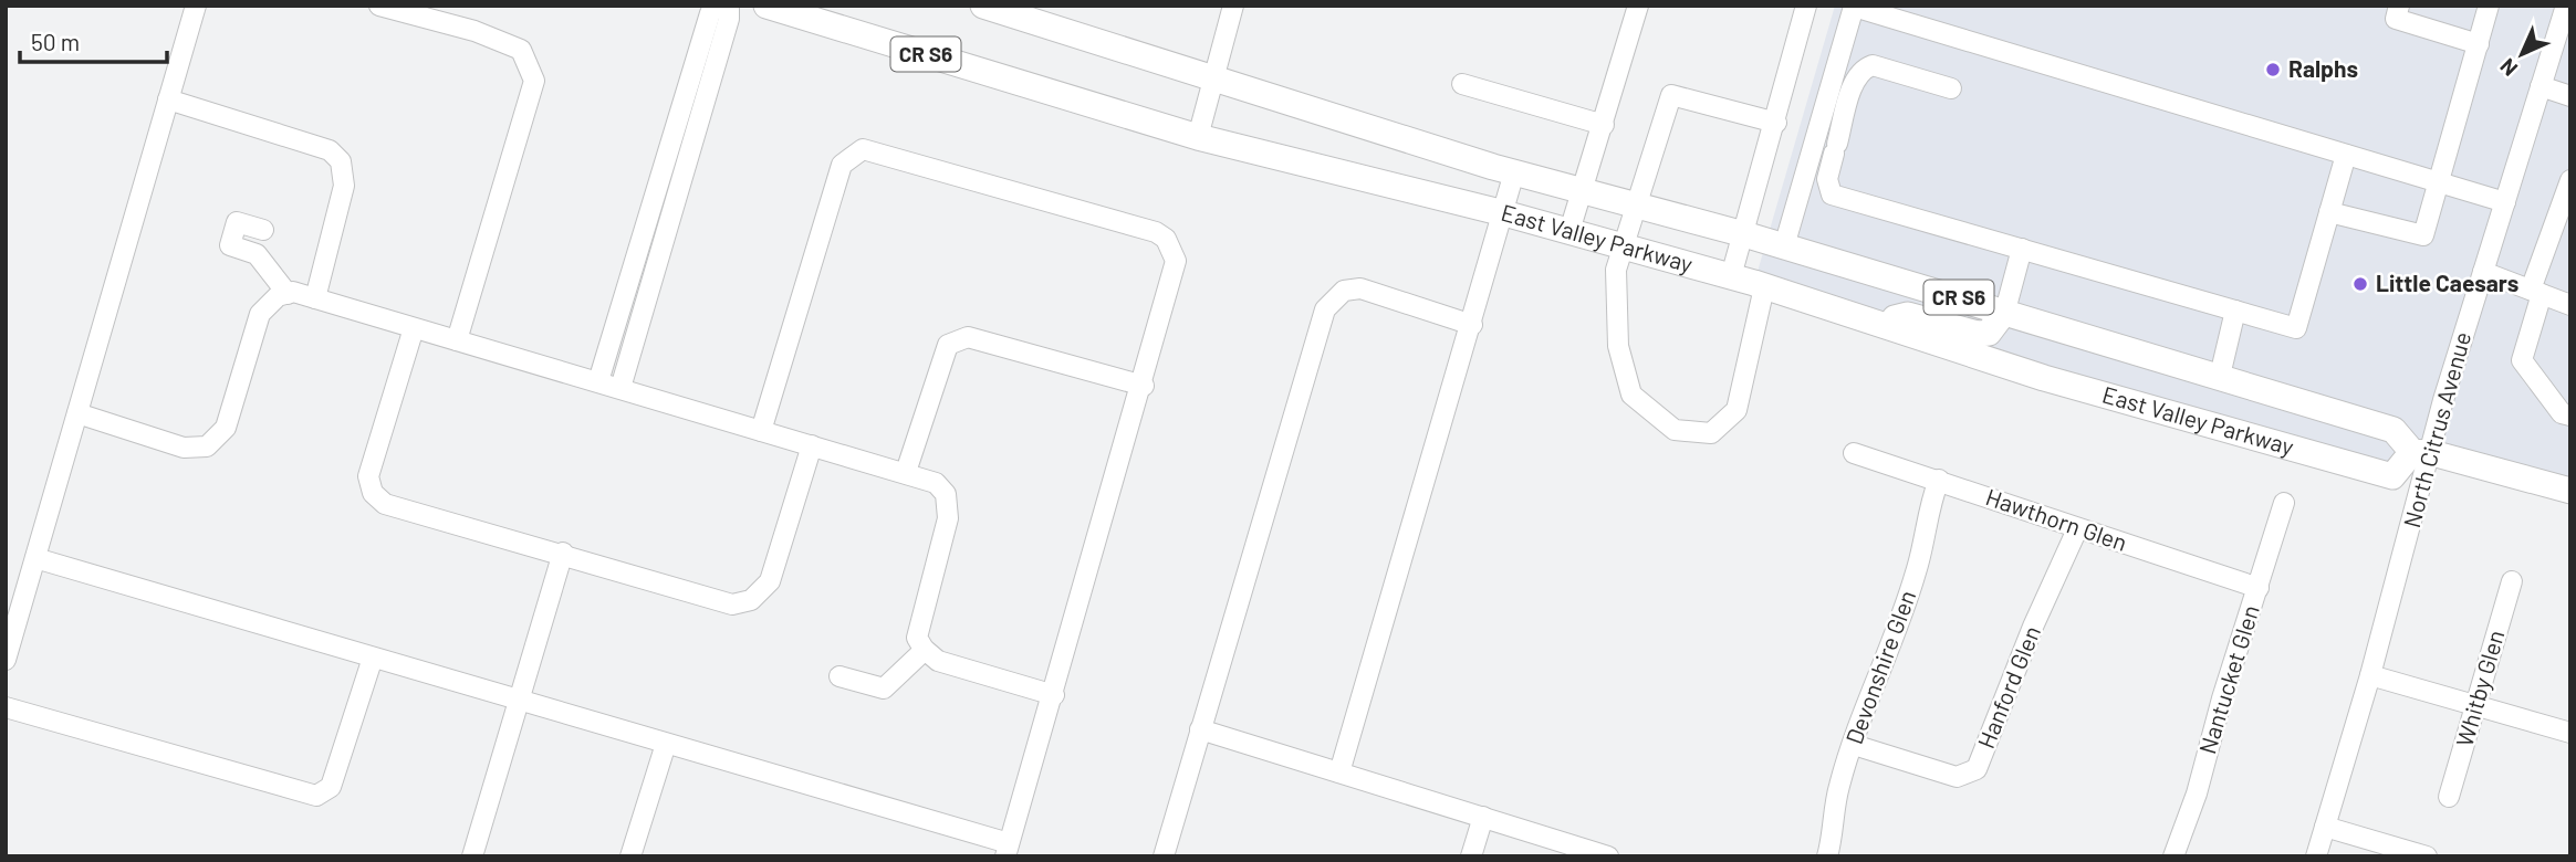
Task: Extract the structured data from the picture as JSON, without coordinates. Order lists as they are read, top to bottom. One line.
{"streets":{"main road":["CR S6","East Valley Parkway"],"street":["North Citrus Avenue","Hawthorn Glen","Devonshire Glen","Nantucket Glen","Hanford Glen","Whitby Glen"]},"crossings":[["East Valley Parkway","North Citrus Avenue"],["Hawthorn Glen","Devonshire Glen"],["Hawthorn Glen","Nantucket Glen"],["Hawthorn Glen","Hanford Glen"],["Devonshire Glen","Hanford Glen"]],"places":["Ralphs","Little Caesars"],"scale_bar":"50 m","north":"bottom left"}
